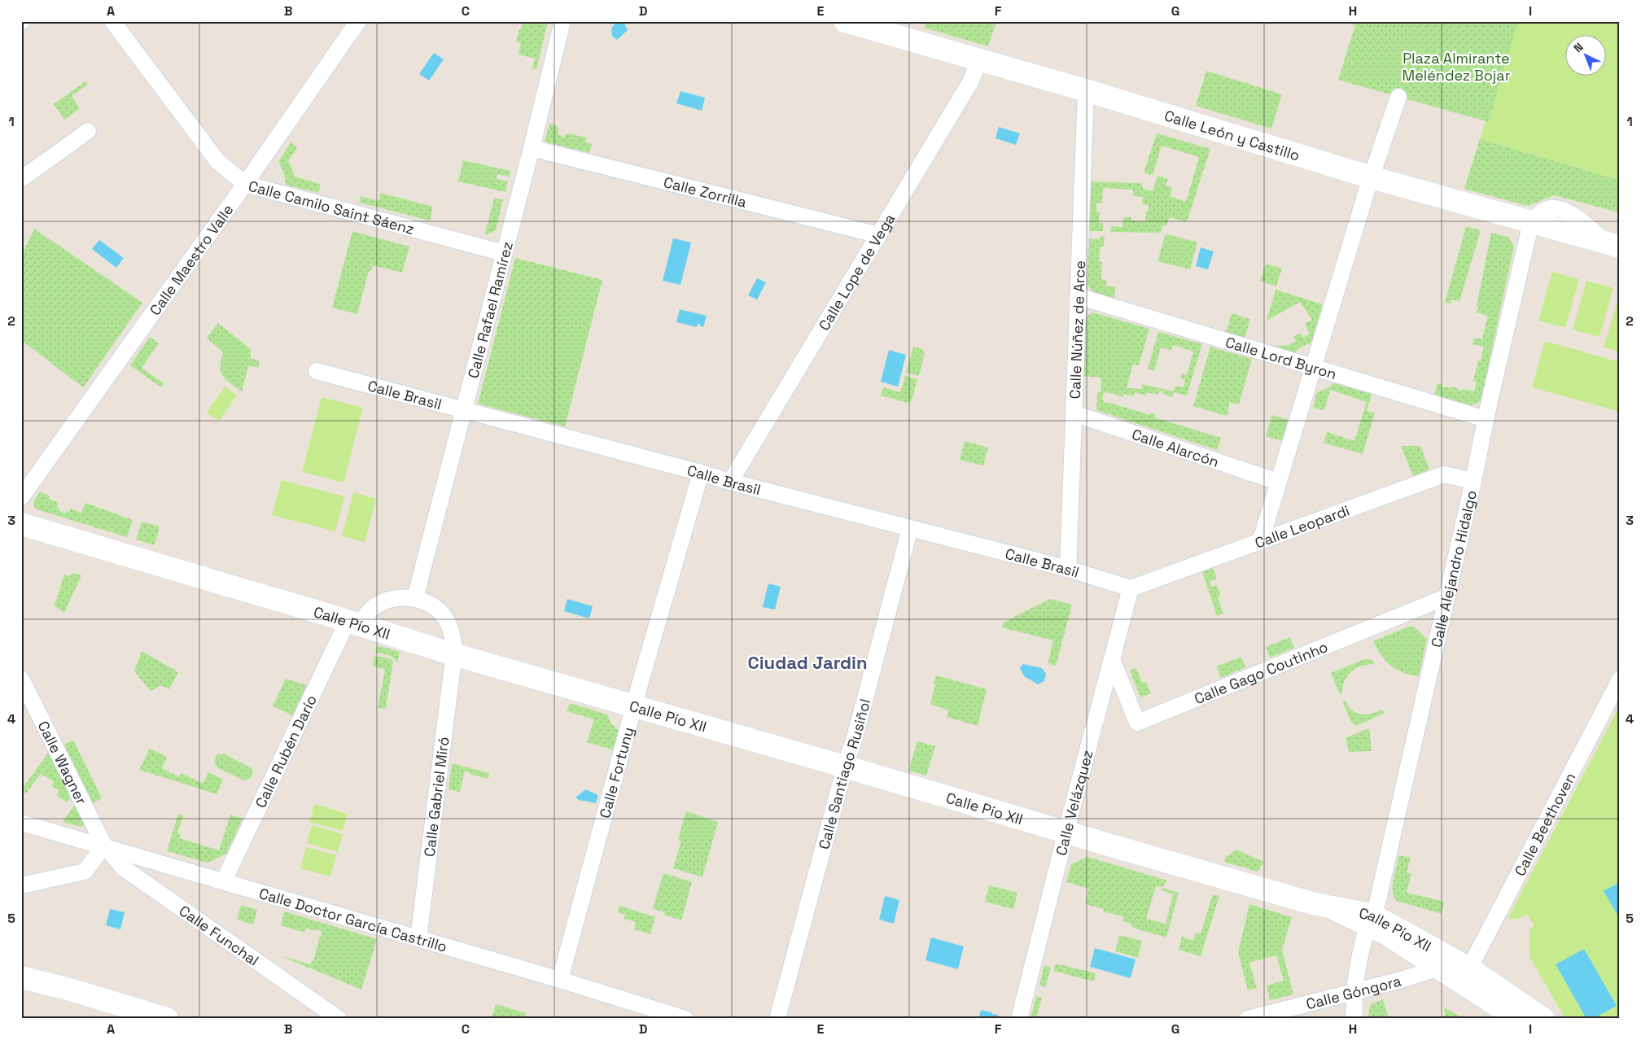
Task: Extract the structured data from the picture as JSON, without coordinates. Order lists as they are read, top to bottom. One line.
{"streets":{"street":["Calle León y Castillo","Calle Zorrilla","Calle Camilo Saint Sáenz","Calle Maestro Valle","Calle Lope de Vega","Calle Rafael Ramírez","Calle Núñez de Arce","Calle Lord Byron","Calle Brasil","Calle Alarcón","Calle Leopardi","Calle Alejandro Hidalgo","Calle Pío XII","Calle Gago Coutinho","Calle Rubén Darío","Calle Wagner","Calle Fortuny","Calle Santiago Rusiñol","Calle Gabriel Miró","Calle Velázquez","Calle Beethoven","Calle Doctor García Castrillo","Calle Funchal","Calle Góngora"]},"crossings":[["Calle León y Castillo","Calle Lope de Vega"],["Calle León y Castillo","Calle Núñez de Arce"],["Calle León y Castillo","Calle Alejandro Hidalgo"],["Calle Zorrilla","Calle Lope de Vega"],["Calle Zorrilla","Calle Rafael Ramírez"],["Calle Camilo Saint Sáenz","Calle Maestro Valle"],["Calle Camilo Saint Sáenz","Calle Rafael Ramírez"],["Calle Lope de Vega","Calle Brasil"],["Calle Rafael Ramírez","Calle Brasil"],["Calle Núñez de Arce","Calle Lord Byron"],["Calle Núñez de Arce","Calle Brasil"],["Calle Núñez de Arce","Calle Alarcón"],["Calle Lord Byron","Calle Alejandro Hidalgo"],["Calle Brasil","Calle Leopardi"],["Calle Brasil","Calle Fortuny"],["Calle Brasil","Calle Santiago Rusiñol"],["Calle Brasil","Calle Velázquez"],["Calle Leopardi","Calle Alejandro Hidalgo"],["Calle Leopardi","Calle Velázquez"],["Calle Alejandro Hidalgo","Calle Pío XII"],["Calle Alejandro Hidalgo","Calle Gago Coutinho"],["Calle Alejandro Hidalgo","Calle Góngora"],["Calle Pío XII","Calle Rubén Darío"],["Calle Pío XII","Calle Fortuny"],["Calle Pío XII","Calle Santiago Rusiñol"],["Calle Pío XII","Calle Gabriel Miró"],["Calle Pío XII","Calle Velázquez"],["Calle Pío XII","Calle Beethoven"],["Calle Pío XII","Calle Góngora"],["Calle Gago Coutinho","Calle Velázquez"],["Calle Rubén Darío","Calle Doctor García Castrillo"],["Calle Wagner","Calle Doctor García Castrillo"],["Calle Wagner","Calle Funchal"],["Calle Fortuny","Calle Doctor García Castrillo"],["Calle Gabriel Miró","Calle Doctor García Castrillo"],["Calle Doctor García Castrillo","Calle Funchal"]],"districts":["Ciudad Jardin"],"parks":["Plaza Almirante Meléndez Bojar"],"north":"top left","grid":{"columns":["A","B","C","D","E","F","G","H","I"],"rows":["1","2","3","4","5"]}}
